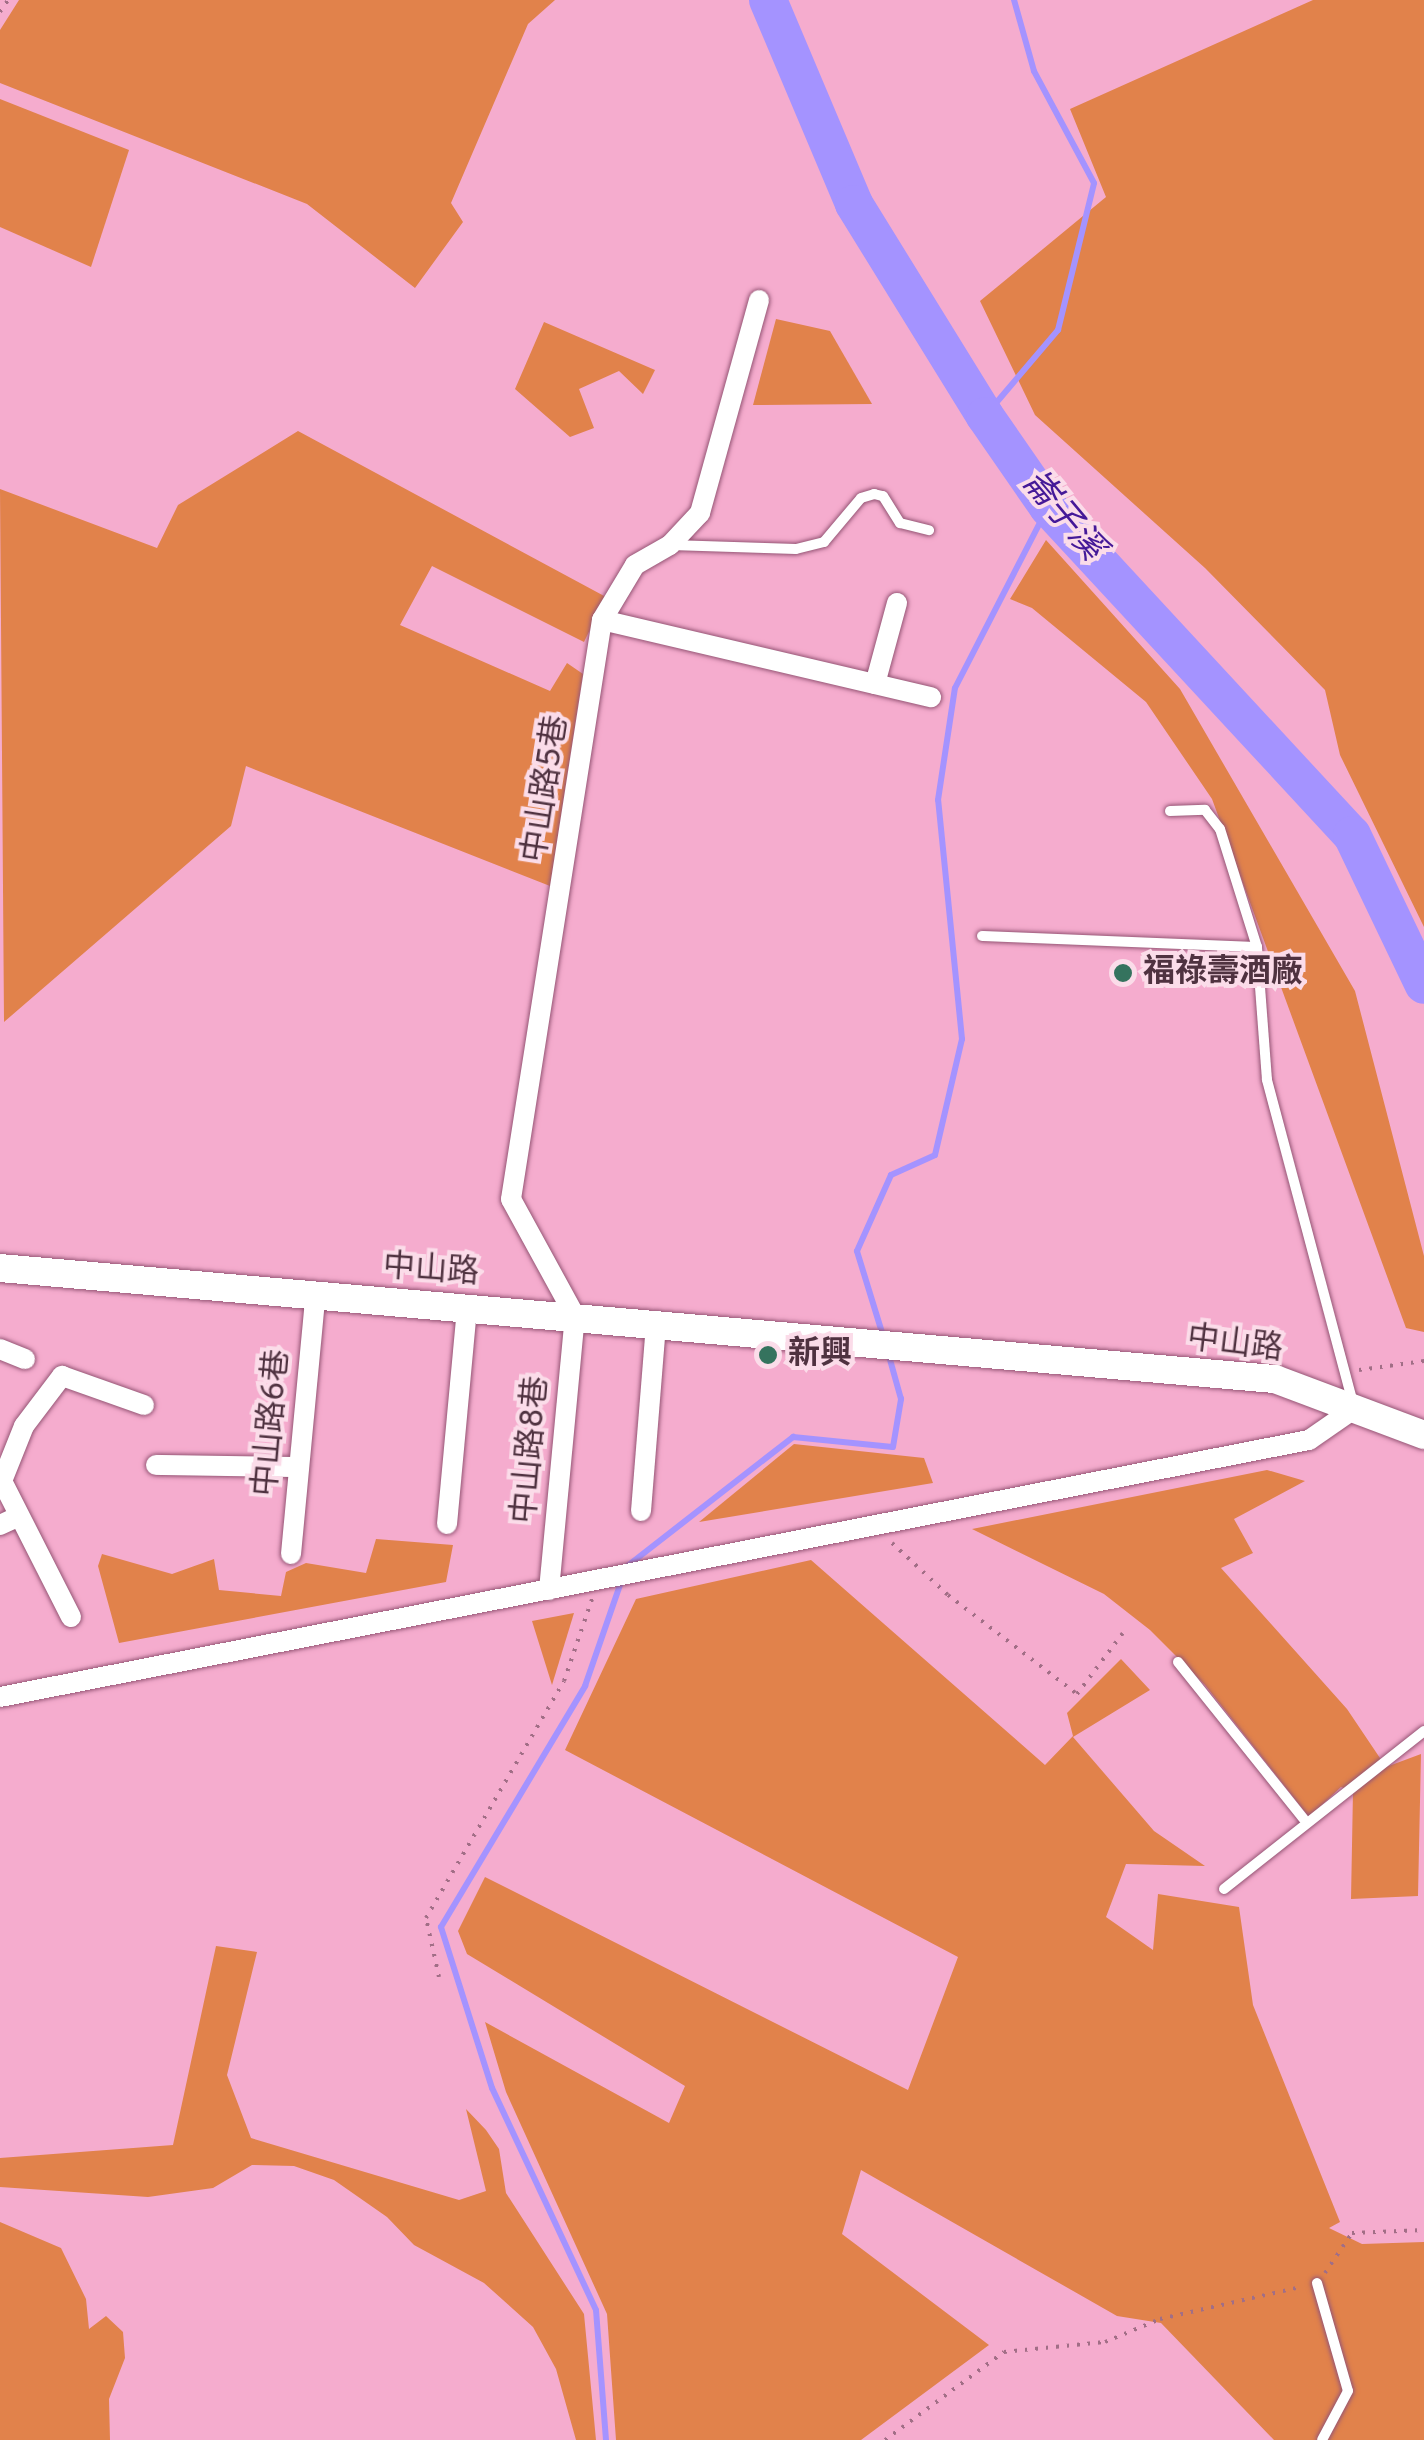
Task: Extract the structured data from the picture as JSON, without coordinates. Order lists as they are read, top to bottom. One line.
{"streets":{"main road":["中山路"],"street":["中山路5巷","中山路6巷","中山路8巷"]},"crossings":[["中山路5巷","中山路"],["中山路5巷","中山路8巷"],["中山路","中山路6巷"],["中山路","中山路8巷"]],"water":["崙子溪"],"places":["福祿壽酒廠","新興"]}
